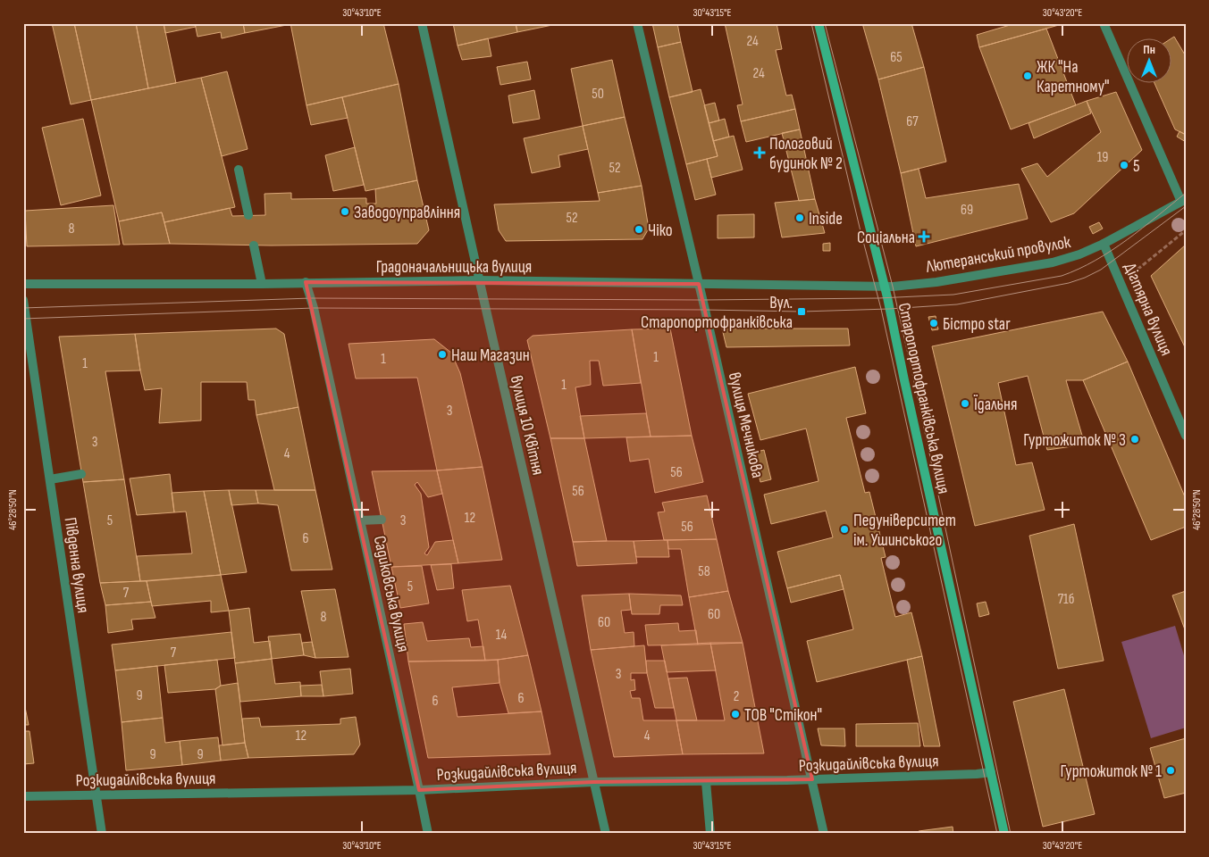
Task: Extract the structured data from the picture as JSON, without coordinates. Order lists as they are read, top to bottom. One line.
{"streets":{"main road":["Старопортофранківська вулиця"],"street":["Лютеранський провулок","Градоначальницька вулиця","Дігтярна вулиця","вулиця 10 Квітня","вулиця Мечникова","Південна вулиця","Садиковська вулиця","Розкидайлівська вулиця"]},"crossings":[["Лютеранський провулок","Градоначальницька вулиця"],["Лютеранський провулок","Дігтярна вулиця"],["Лютеранський провулок","Старопортофранківська вулиця"],["Градоначальницька вулиця","Старопортофранківська вулиця"],["Градоначальницька вулиця","вулиця 10 Квітня"],["Градоначальницька вулиця","вулиця Мечникова"],["Градоначальницька вулиця","Садиковська вулиця"],["Старопортофранківська вулиця","Розкидайлівська вулиця"],["вулиця 10 Квітня","Розкидайлівська вулиця"],["вулиця Мечникова","Розкидайлівська вулиця"],["Південна вулиця","Розкидайлівська вулиця"],["Садиковська вулиця","Розкидайлівська вулиця"]],"places":{"other":["ЖК \"На Каретному\"","5","Заводоуправління","Inside","Чіко","Бістро star","Наш Магазин","Їдальня","Гуртожиток № 3","Педуніверситет ім. Ушинського","ТОВ \"Стікон\"","Гуртожиток № 1"],"health":["Пологовий будинок № 2","Соціальна"],"transit":["Вул. Старопортофранківська"]},"house_numbers":["24","65","24","50","67","19","52","69","52","8","1","1","1","1","3","3","4","56","56","12","5","3","56","6","58","5","7","71б","60","8","60","14","7","3","9","2","6","6","12","4","9","9"],"north":"top","coordinates":["30°43'10\"E","30°43'15\"E","30°43'20\"E","46°28'50\"N"]}
